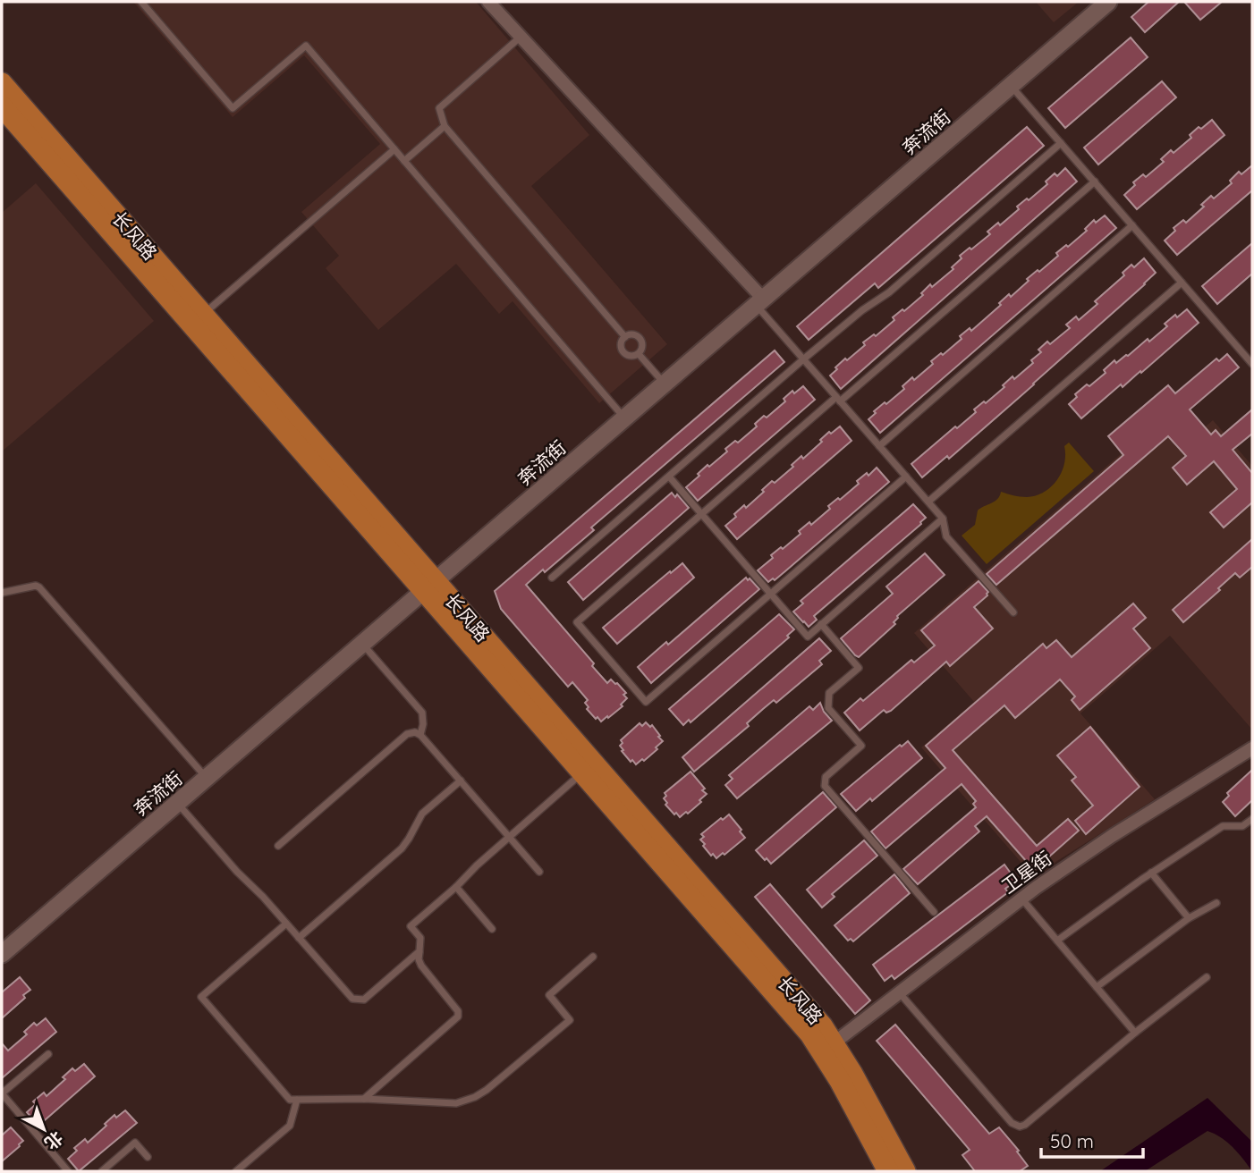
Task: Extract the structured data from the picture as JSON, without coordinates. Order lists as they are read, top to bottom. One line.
{"streets":{"main road":["长风路"],"street":["奔流街","卫星街"]},"crossings":[["奔流街","长风路"],["长风路","卫星街"]],"scale_bar":"50 m","north":"bottom right"}
